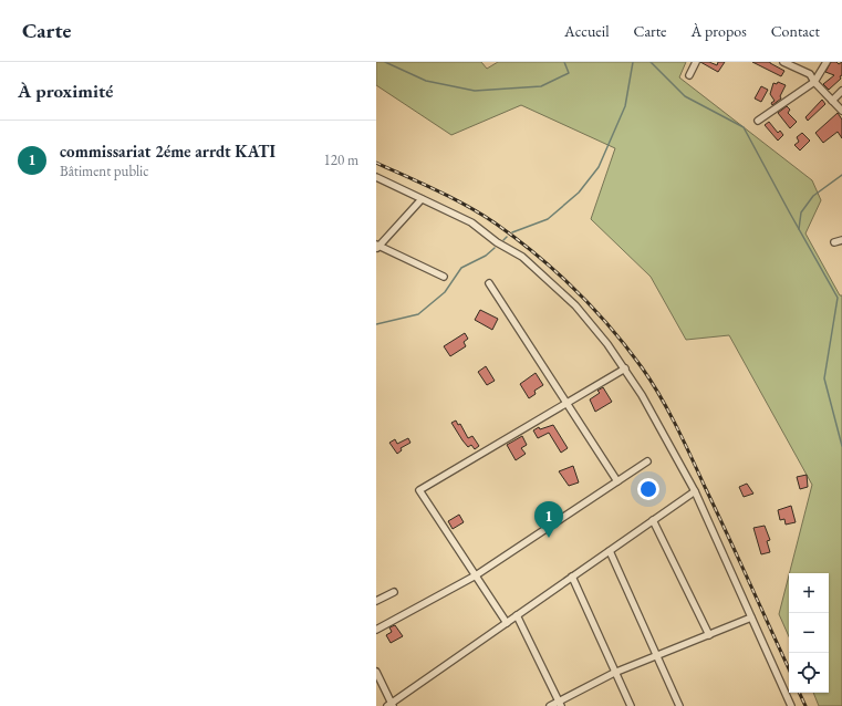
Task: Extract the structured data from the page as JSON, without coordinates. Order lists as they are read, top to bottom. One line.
{"page":{"header":"Carte","nav":["Accueil","Carte","À propos","Contact"],"heading":"À proximité","list":[{"mark":"1","name":"commissariat 2éme arrdt KATI","note":"Bâtiment public","value":"120 m"}],"pins":"1","map_buttons":["+","−"]}}
